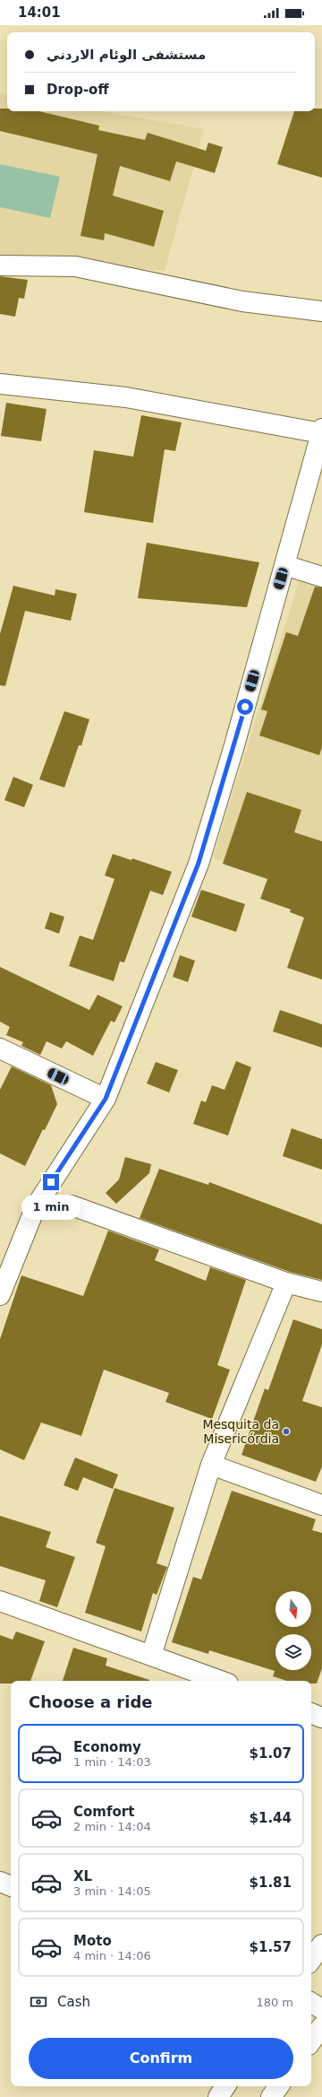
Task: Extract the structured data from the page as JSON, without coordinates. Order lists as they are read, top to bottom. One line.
{"places":["Mesquita da Misericórdia"],"north":"bottom","page":{"status":"14:01","banner":["مستشفى الوئام الاردني","Drop-off"],"bubble":"1 min","heading":"Choose a ride","list":[{"name":"Economy","note":"1 min · 14:03","value":"$1.07"},{"name":"Comfort","note":"2 min · 14:04","value":"$1.44"},{"name":"XL","note":"3 min · 14:05","value":"$1.81"},{"name":"Moto","note":"4 min · 14:06","value":"$1.57"}],"pay":["Cash","180 m"],"buttons":"Confirm"}}
